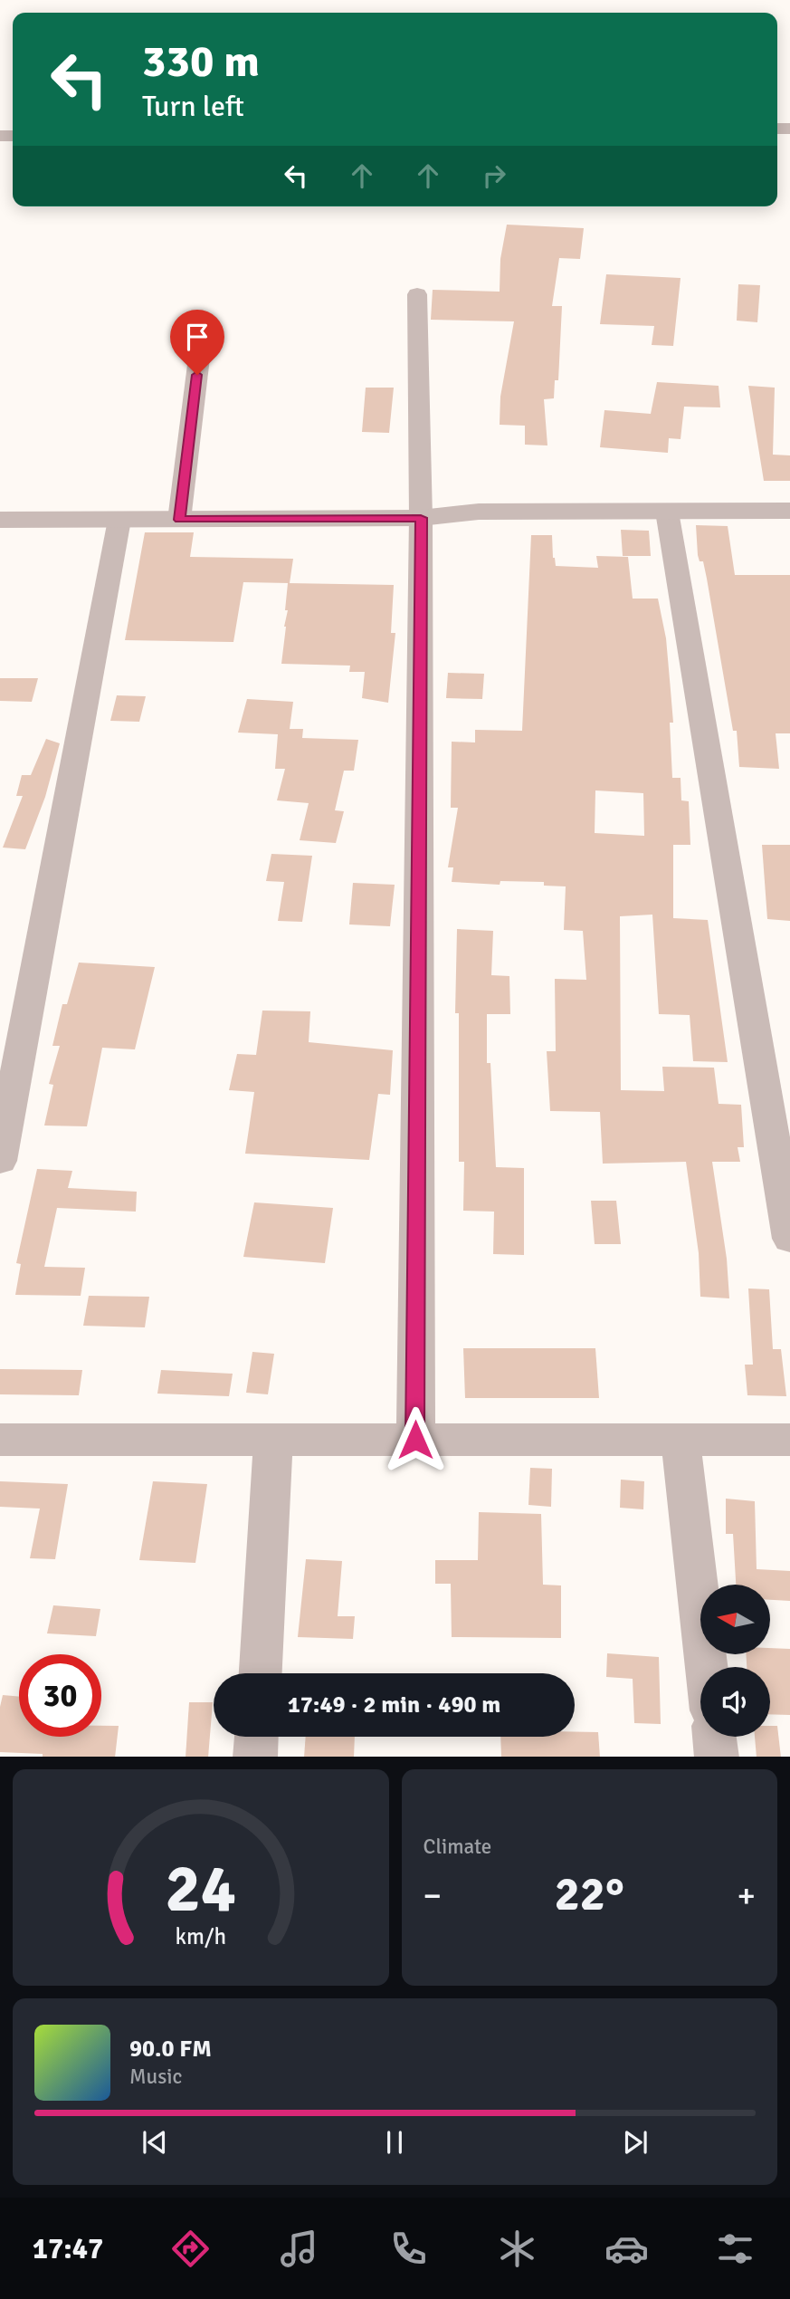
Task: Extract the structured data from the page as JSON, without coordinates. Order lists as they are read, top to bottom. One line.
{"north":"left","page":{"turn":["330 m","Turn left"],"limit":"30","trip":"17:49 · 2 min · 490 m","tile":"Climate","heat":["−","22°","+"],"song":["90.0 FM","Music"],"tabs":"17:47","gauge":["24","km/h"]}}
